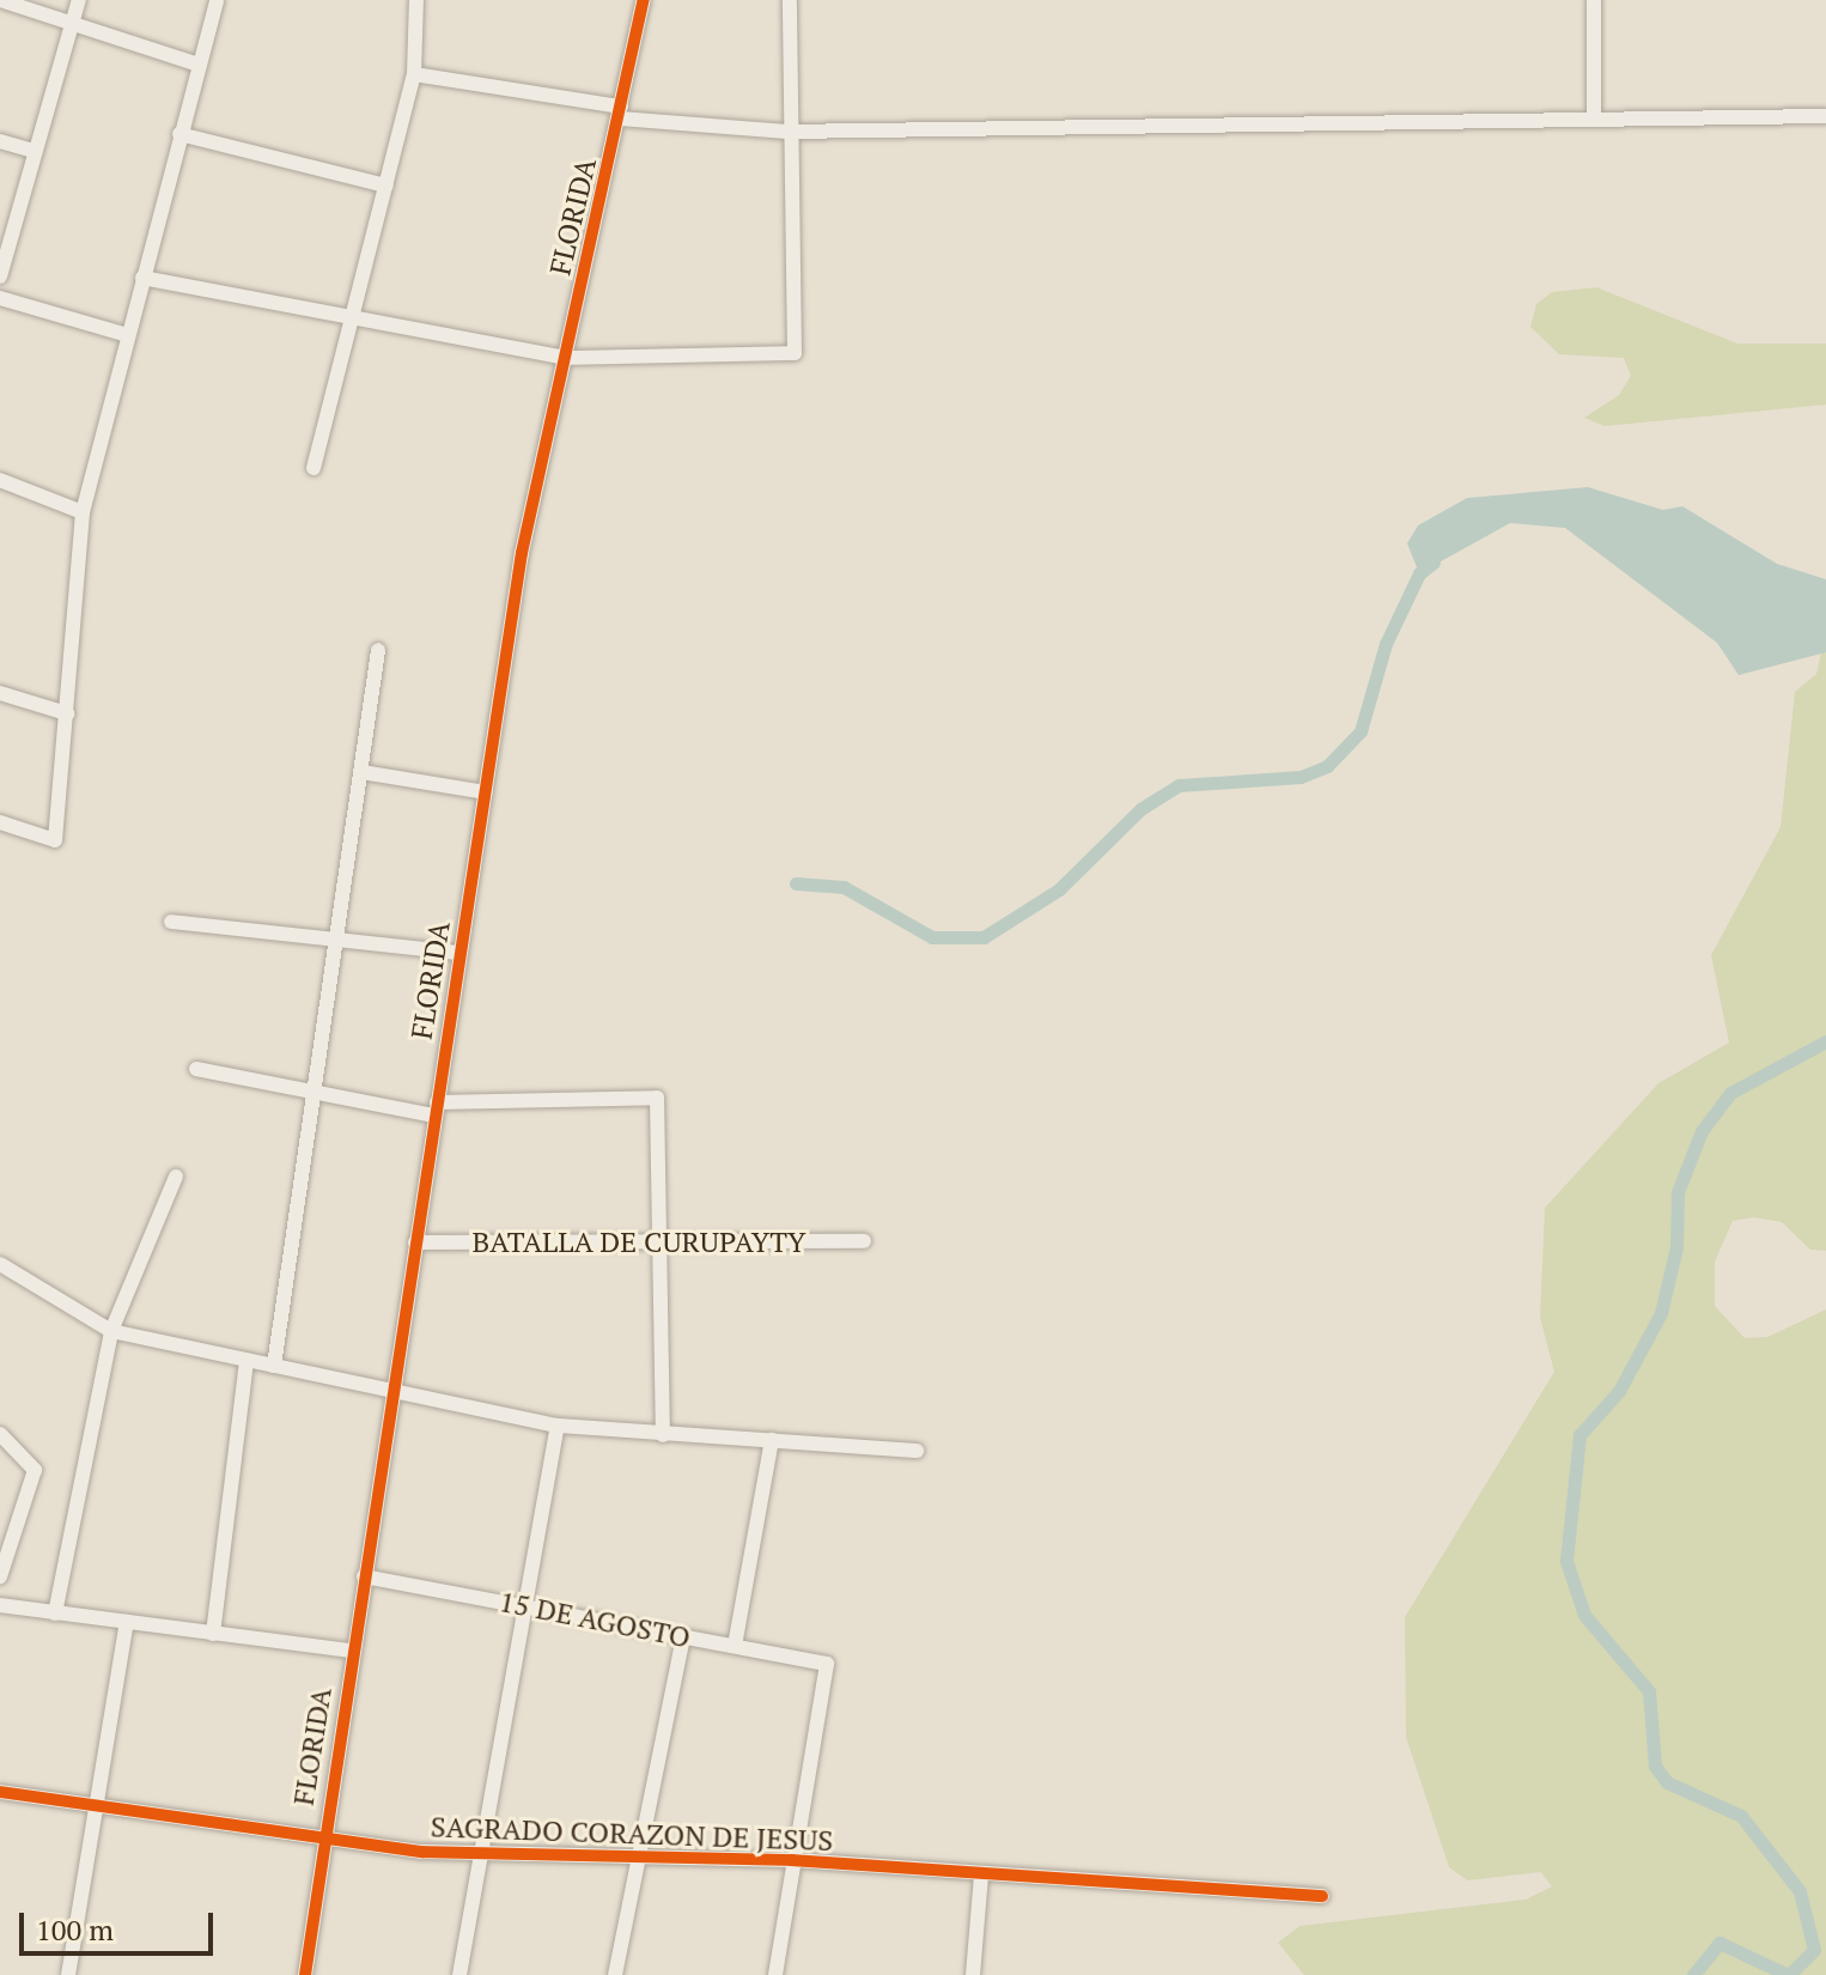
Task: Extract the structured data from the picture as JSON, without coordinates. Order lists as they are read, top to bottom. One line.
{"streets":{"street":["FLORIDA","BATALLA DE CURUPAYTY","15 DE AGOSTO","SAGRADO CORAZON DE JESUS"]},"crossings":[["FLORIDA","BATALLA DE CURUPAYTY"],["FLORIDA","15 DE AGOSTO"],["FLORIDA","SAGRADO CORAZON DE JESUS"],["15 DE AGOSTO","SAGRADO CORAZON DE JESUS"]],"scale_bar":"100 m"}
